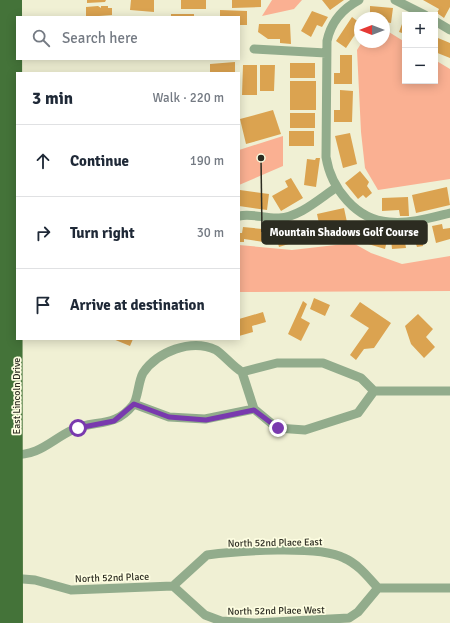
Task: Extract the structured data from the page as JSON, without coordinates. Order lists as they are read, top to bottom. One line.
{"streets":{"main road":["East Lincoln Drive"],"street":["North 52nd Place East","North 52nd Place","North 52nd Place West"]},"crossings":[["East Lincoln Drive","North 52nd Place"],["North 52nd Place East","North 52nd Place"],["North 52nd Place East","North 52nd Place West"],["North 52nd Place","North 52nd Place West"]],"places":["Mountain Shadows Golf Course"],"north":"left","page":{"map_buttons":["+","−"],"search":"Search here","heading":["3 min","Walk · 220 m"],"list":[["Continue","190 m"],["Turn right","30 m"],"Arrive at destination"]}}
